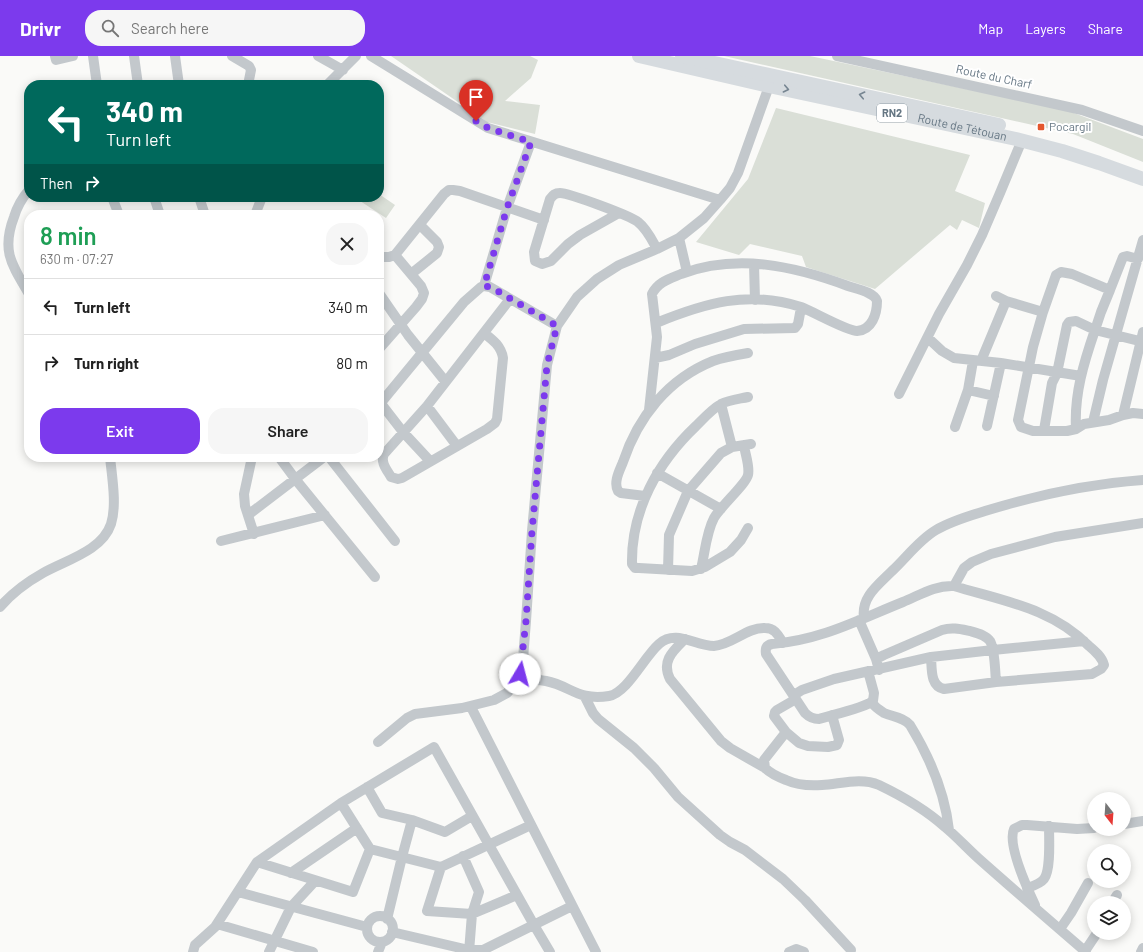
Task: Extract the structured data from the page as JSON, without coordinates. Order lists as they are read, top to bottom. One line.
{"streets":{"highway":["RN2","Route de Tétouan"],"street":["Route du Charf"]},"places":{"transit":["Pocargil"]},"north":"bottom","page":{"header":"Drivr","search":"Search here","nav":["Map","Layers","Share"],"turn":["340 m","Turn left"],"then":"Then","heading":["8 min","630 m · 07:27"],"list":[{"name":"Turn left","value":"340 m"},{"name":"Turn right","value":"80 m"}],"buttons":["Exit","Share"]}}
